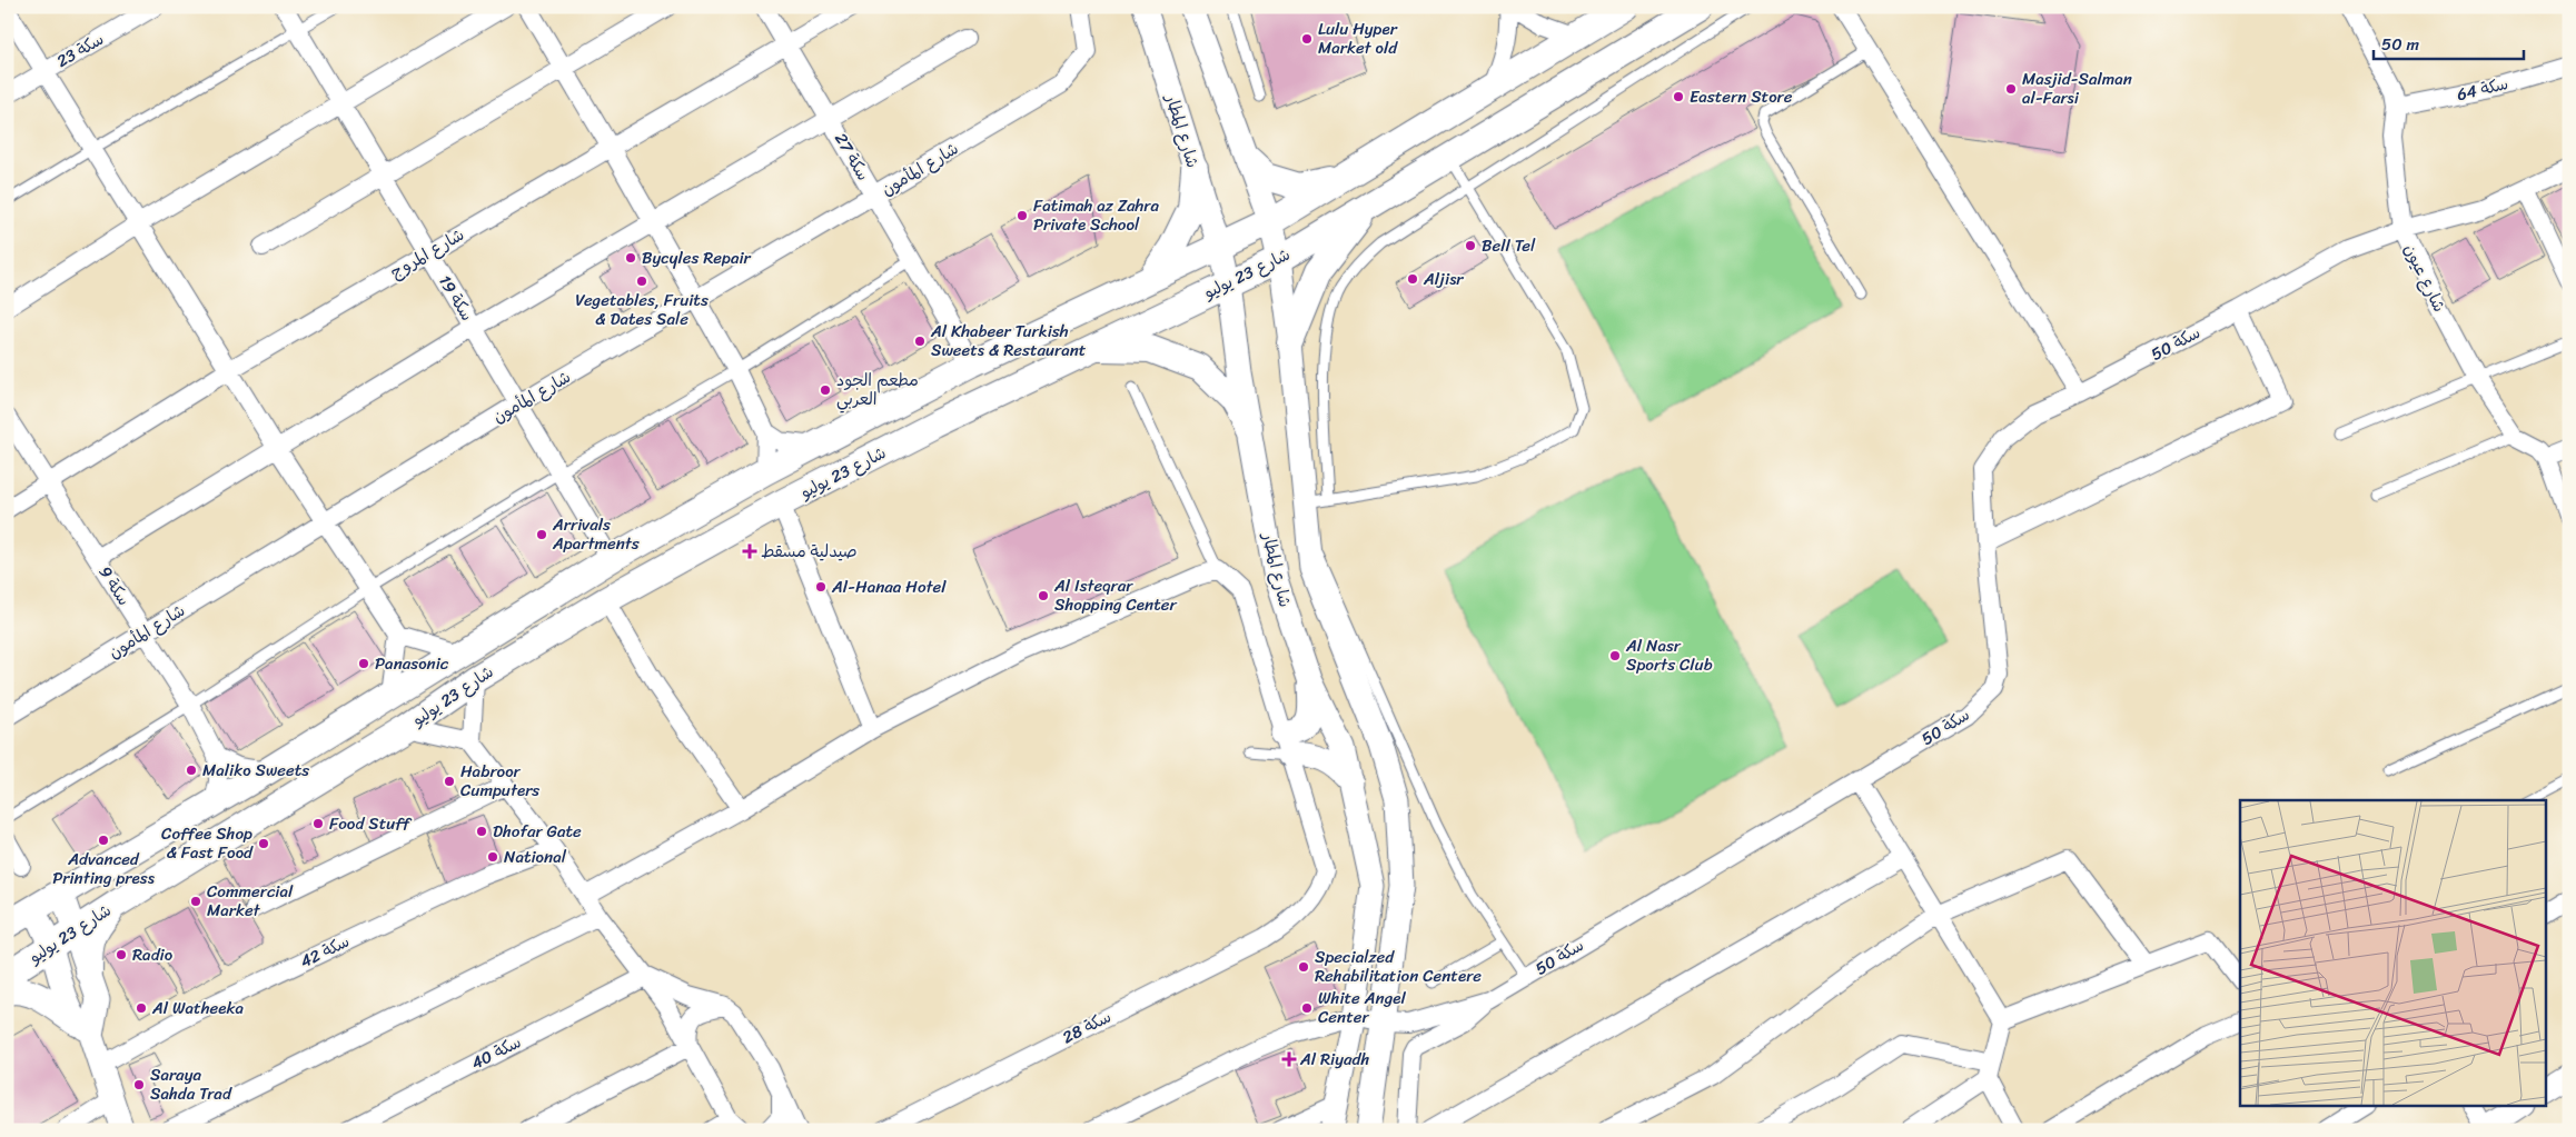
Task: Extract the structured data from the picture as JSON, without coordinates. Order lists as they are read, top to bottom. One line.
{"streets":{"main road":["شارع 23 يوليو"],"street":["23 سكة","سكة 64","شارع المطار","سكة 27","شارع المأمون","شارع المروج","شارع عيون","سكة 19","سكة 50","سكة 9","سكة 42","سكة 28","سكة 40"]},"crossings":[["سكة 64","شارع عيون"],["شارع المطار","شارع 23 يوليو"],["شارع المطار","سكة 50"],["سكة 27","شارع المأمون"],["سكة 27","شارع المروج"],["سكة 27","شارع 23 يوليو"],["شارع المأمون","سكة 19"],["شارع المأمون","سكة 9"],["شارع المروج","سكة 19"],["شارع المروج","سكة 9"],["شارع 23 يوليو","سكة 19"],["شارع 23 يوليو","سكة 9"],["شارع عيون","سكة 50"]],"places":{"other":["Lulu Hyper Market old","Masjid-Salman al-Farsi","Eastern Store","Fatimah az Zahra Private School","Bell Tel","Bycyles Repair","Aljisr","Vegetables, Fruits & Dates Sale","Al Khabeer Turkish Sweets & Restaurant","مطعم الجود العربي","Arrivals Apartments","Al-Hanaa Hotel","Al Isteqrar Shopping Center","Al Nasr Sports Club","Panasonic","Maliko Sweets","Habroor Cumputers","Food Stuff","Dhofar Gate","Advanced Printing press","Coffee Shop & Fast Food","National","Commercial Market","Radio","Specialzed Rehabilitation Centere","Al Watheeka","White Angel Center","Saraya Sahda Trad"],"health":["صيدلية مسقط","Al Riyadh"]},"scale_bar":"50 m"}
